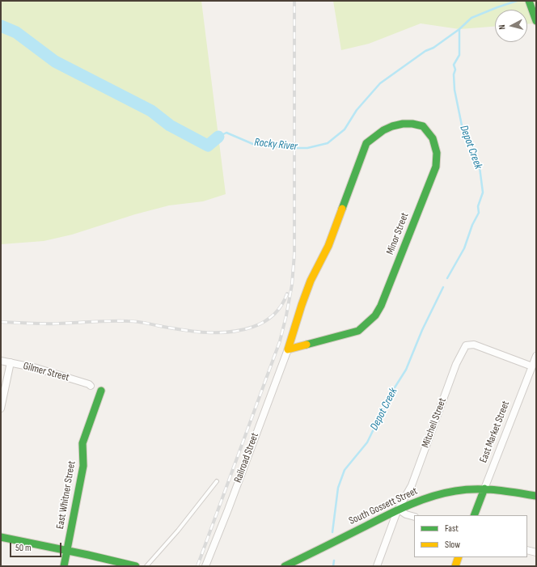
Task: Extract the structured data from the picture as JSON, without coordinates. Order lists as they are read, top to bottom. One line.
{"streets":{"main road":["Minor Street","East Market Street","East Whitner Street","South Gossett Street"],"street":["Gilmer Street","Mitchell Street","Railroad Street"]},"crossings":[["Minor Street","Railroad Street"],["Mitchell Street","East Market Street"],["Mitchell Street","South Gossett Street"],["East Market Street","South Gossett Street"]],"water":["Rocky River","Depot Creek"],"legend":["Fast","Slow"],"scale_bar":"50 m","north":"left"}
